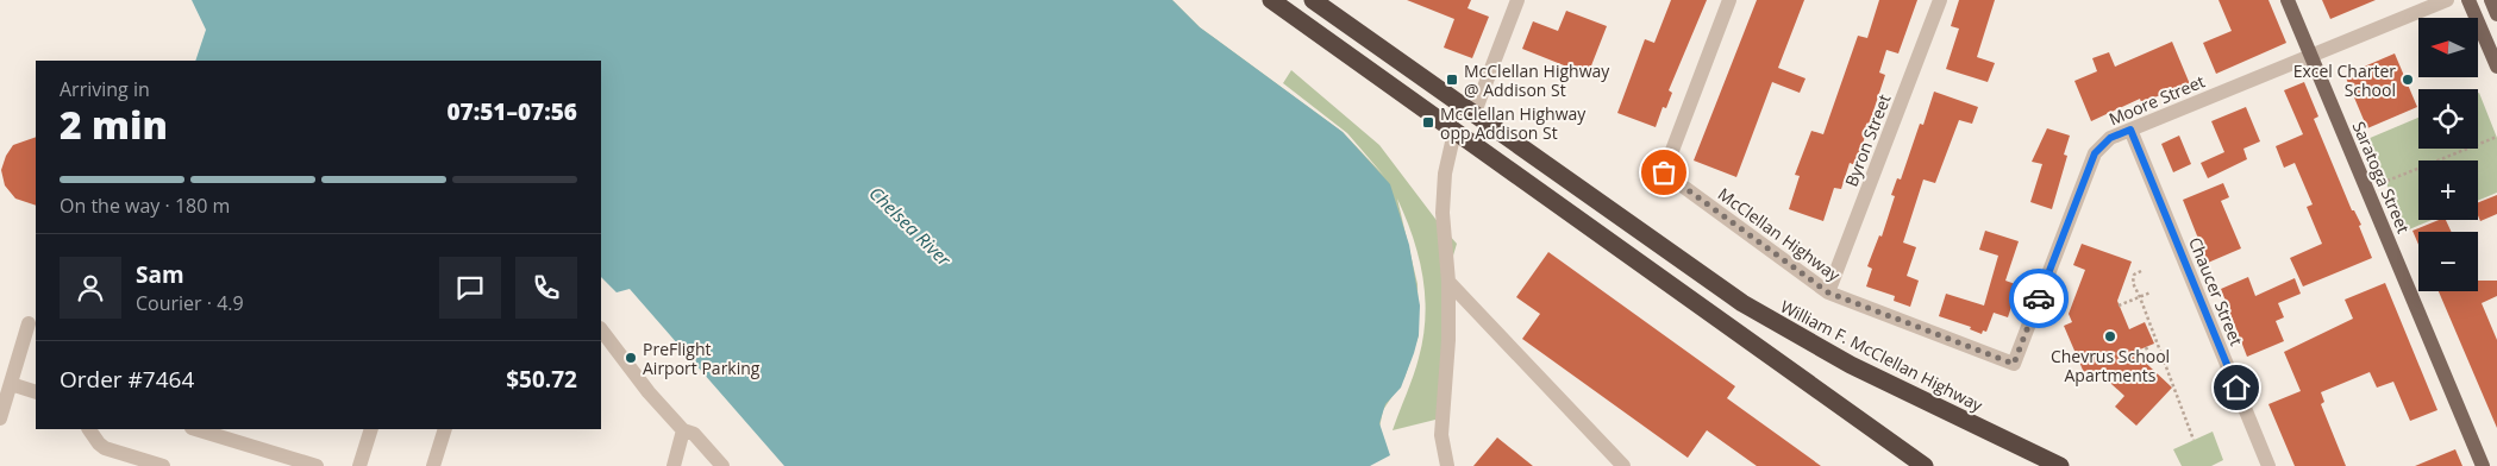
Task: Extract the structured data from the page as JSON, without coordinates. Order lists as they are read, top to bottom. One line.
{"streets":{"highway":["William F. McClellan Highway"],"main road":["Saratoga Street"],"street":["Moore Street","Byron Street","McClellan Highway","Chaucer Street"]},"crossings":[["Moore Street","Saratoga Street"],["Moore Street","McClellan Highway"],["Moore Street","Chaucer Street"],["Byron Street","McClellan Highway"]],"water":["Chelsea River"],"places":{"transit":["McClellan Highway @ Addison St","McClellan Highway opp Addison St"],"other":["Excel Charter School","Chevrus School Apartments","PreFlight Airport Parking"]},"north":"left","page":{"map_buttons":["+","−"],"heading":["2 min","Arriving in","07:51–07:56"],"panel":["Sam","Courier · 4.9","Order #7464","$50.72"],"bar":"On the way · 180 m"}}
